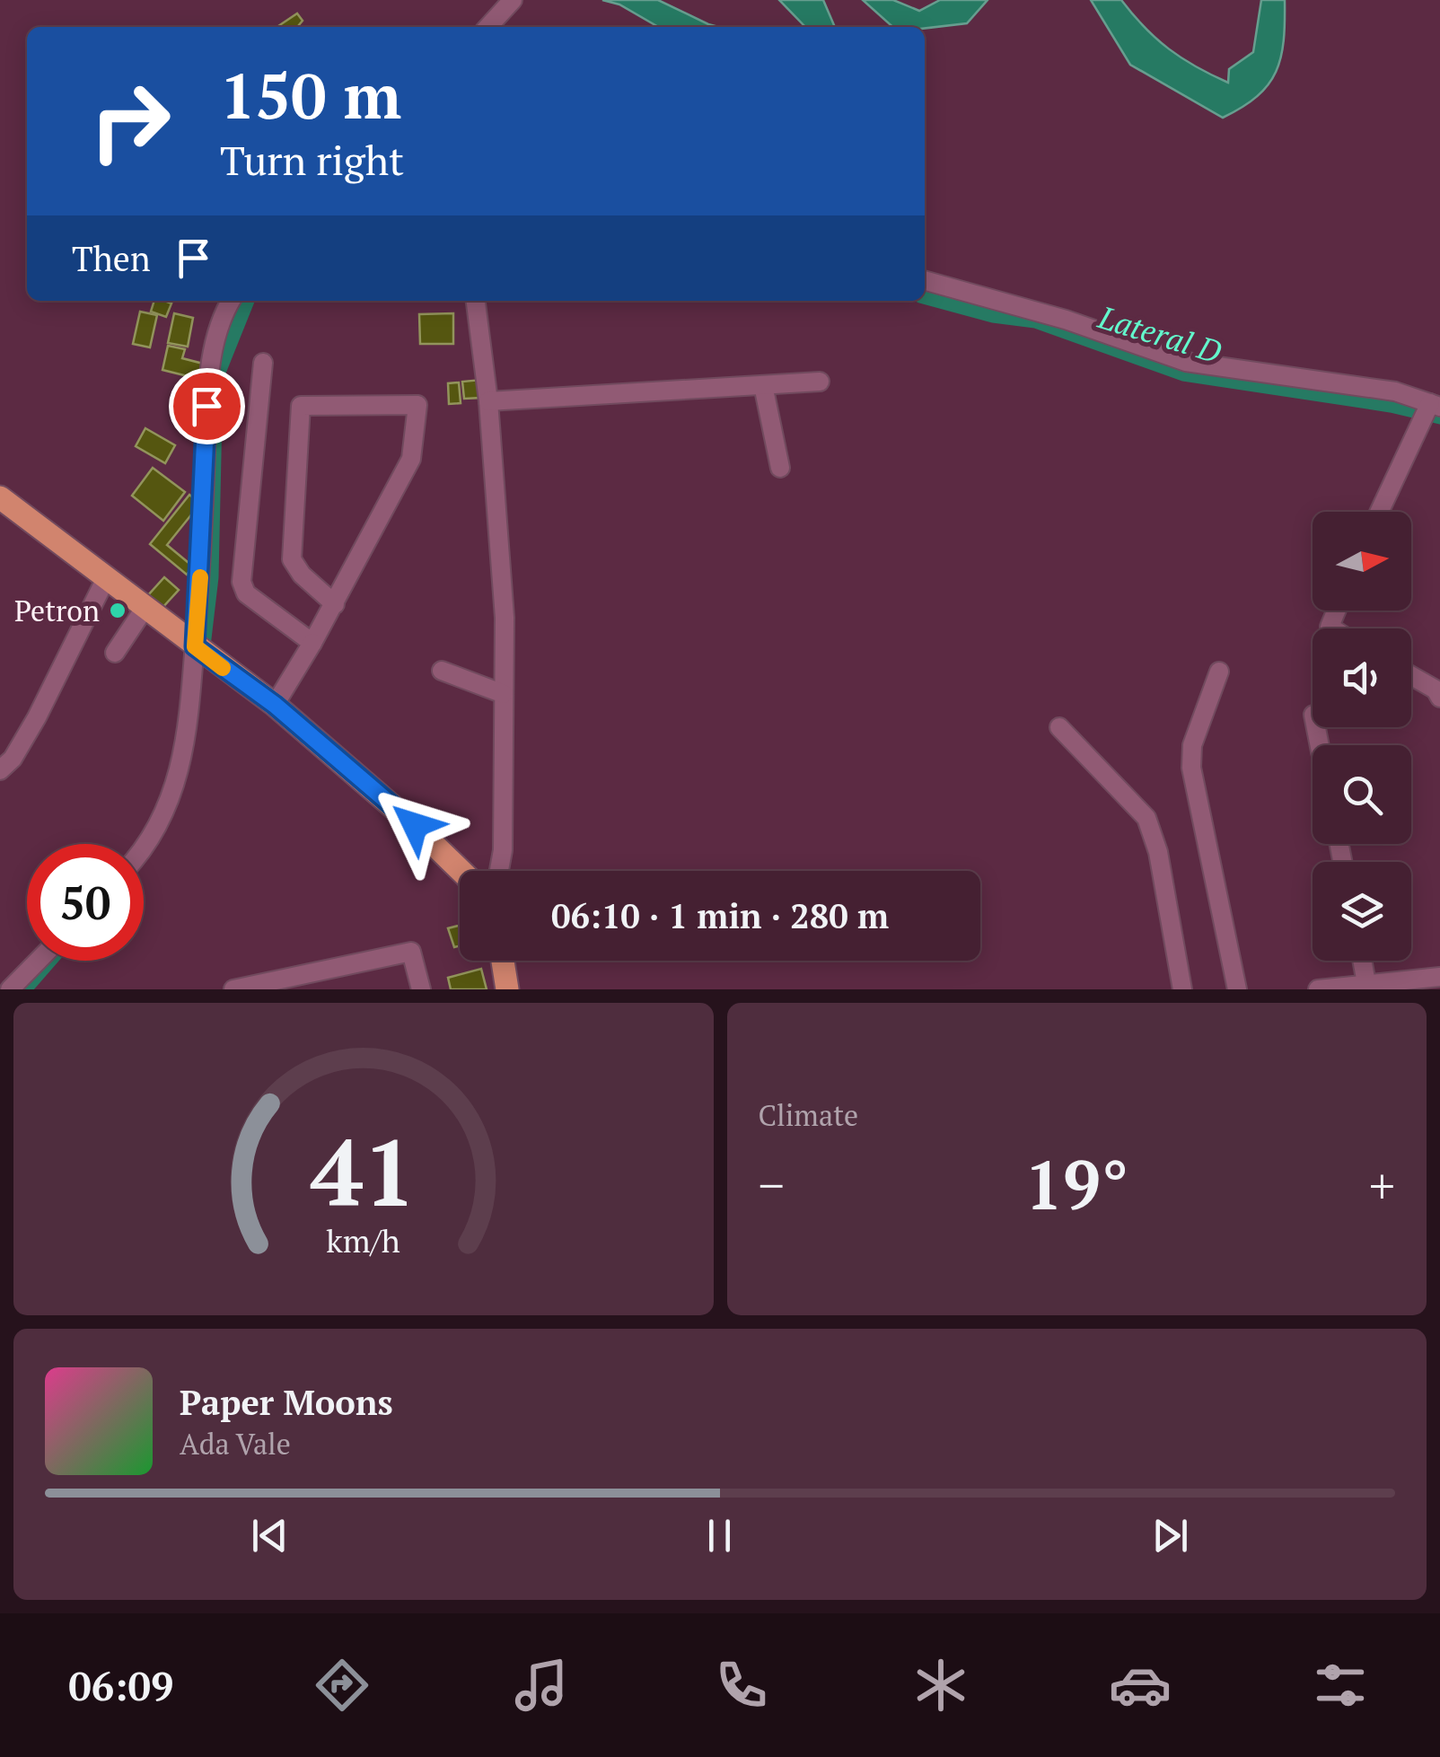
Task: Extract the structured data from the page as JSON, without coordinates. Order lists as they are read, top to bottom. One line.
{"water":["Lateral D"],"places":["Petron"],"north":"right","page":{"turn":["150 m","Turn right"],"then":"Then","limit":"50","trip":"06:10 · 1 min · 280 m","tile":"Climate","heat":["−","19°","+"],"song":["Paper Moons","Ada Vale"],"tabs":"06:09","gauge":["41","km/h"]}}
